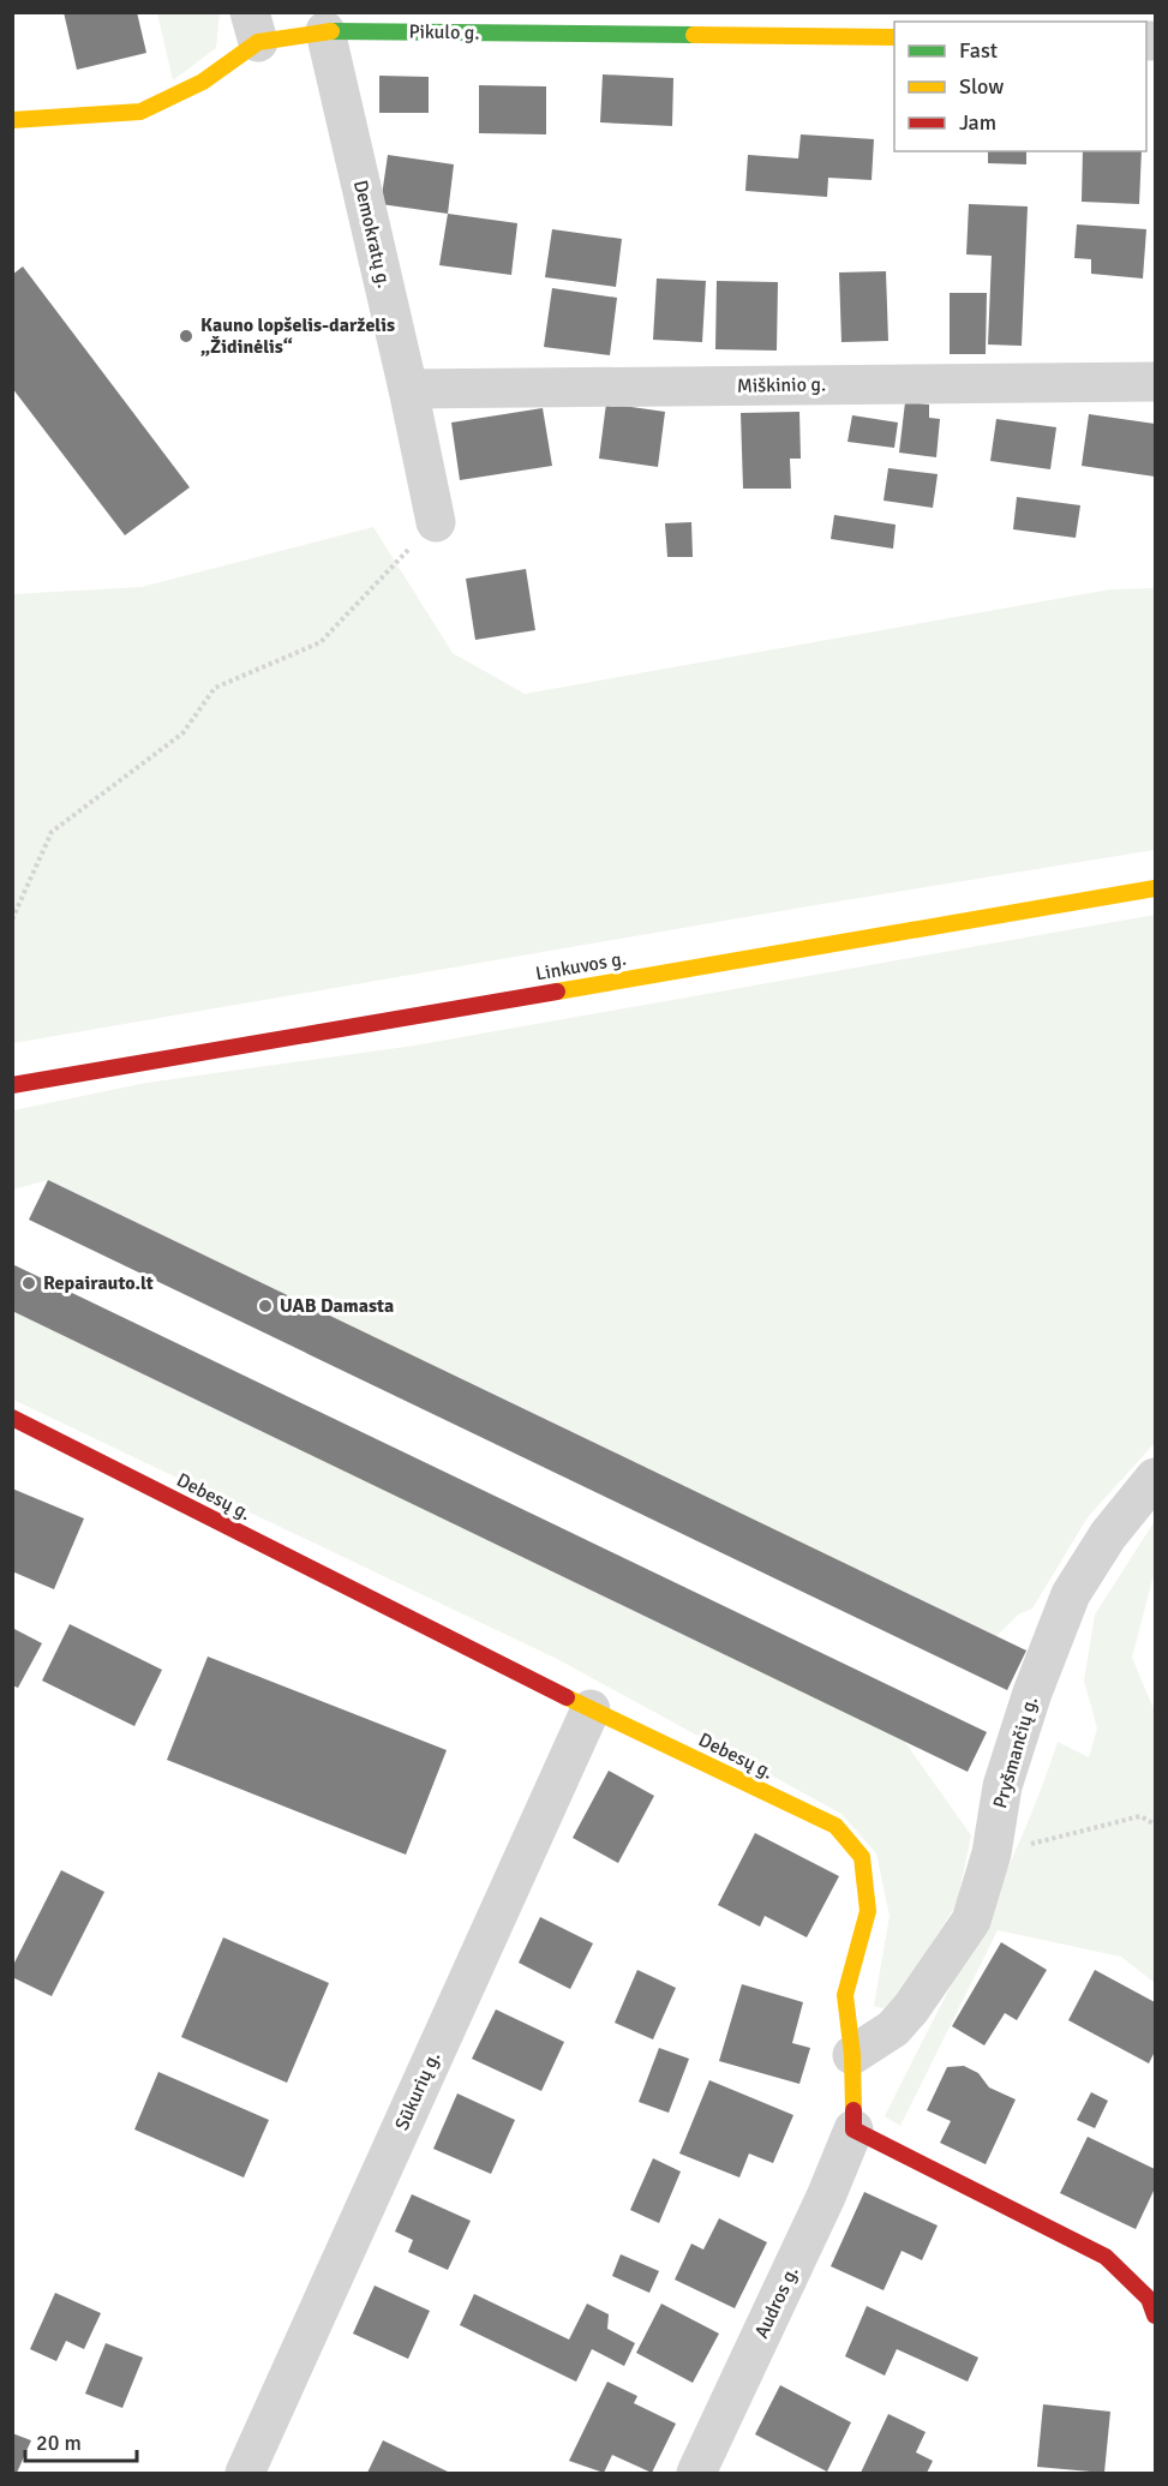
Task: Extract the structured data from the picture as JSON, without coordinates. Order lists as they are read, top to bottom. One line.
{"streets":{"street":["Pikulo g.","Demokratų g.","Miškinio g.","Linkuvos g.","Debesų g.","Pryšmančių g.","Sūkurių g.","Audros g."]},"crossings":[["Pikulo g.","Demokratų g."],["Demokratų g.","Miškinio g."],["Debesų g.","Pryšmančių g."],["Debesų g.","Sūkurių g."],["Debesų g.","Audros g."]],"places":["Kauno lopšelis-darželis „Židinėlis“","Repairauto.lt","UAB Damasta"],"legend":["Fast","Slow","Jam"],"scale_bar":"20 m"}
